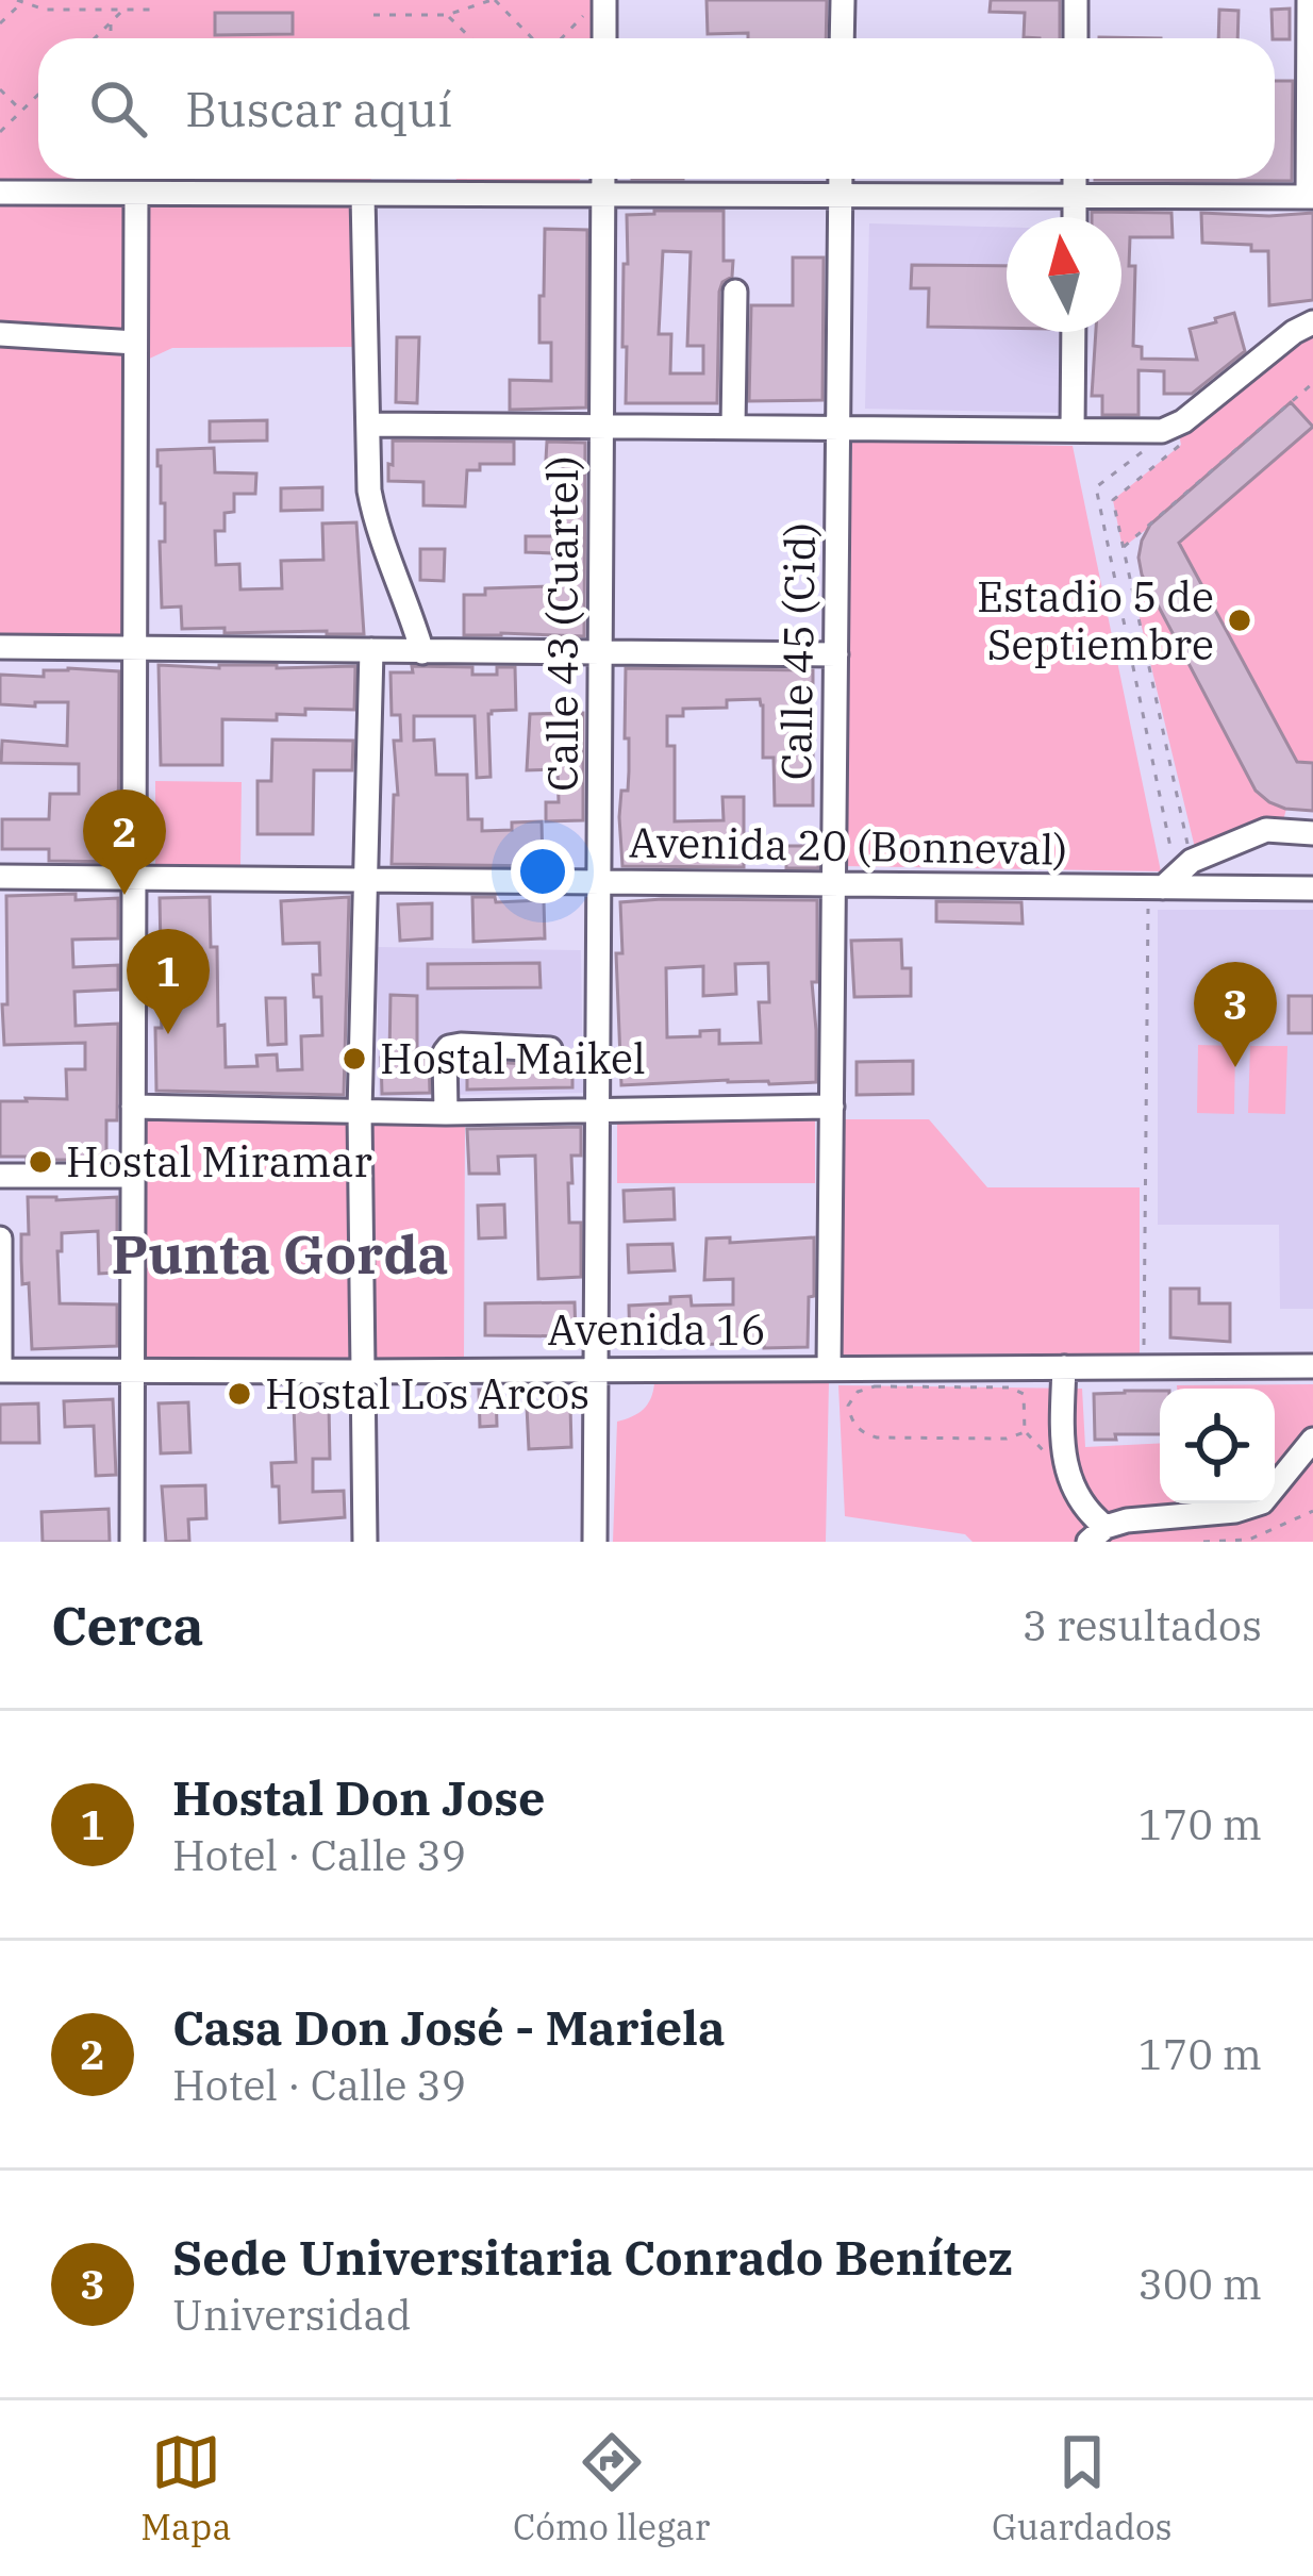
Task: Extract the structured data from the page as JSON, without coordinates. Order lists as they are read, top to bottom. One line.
{"streets":{"street":["Calle 43 (Cuartel)","Calle 45 (Cid)","Avenida 20 (Bonneval)","Avenida 16"]},"crossings":[["Calle 43 (Cuartel)","Avenida 20 (Bonneval)"],["Calle 43 (Cuartel)","Avenida 16"],["Calle 45 (Cid)","Avenida 20 (Bonneval)"],["Calle 45 (Cid)","Avenida 16"]],"districts":["Punta Gorda"],"places":["Estadio 5 de Septiembre","Hostal Maikel","Hostal Miramar","Hostal Los Arcos"],"north":"top","page":{"search":"Buscar aquí","pins":["2","1","3"],"heading":["Cerca","3 resultados"],"list":[{"mark":"1","name":"Hostal Don Jose","note":"Hotel · Calle 39","value":"170 m"},{"mark":"2","name":"Casa Don José - Mariela","note":"Hotel · Calle 39","value":"170 m"},{"mark":"3","name":"Sede Universitaria Conrado Benítez","note":"Universidad","value":"300 m"}],"nav":["Mapa","Cómo llegar","Guardados"]}}
